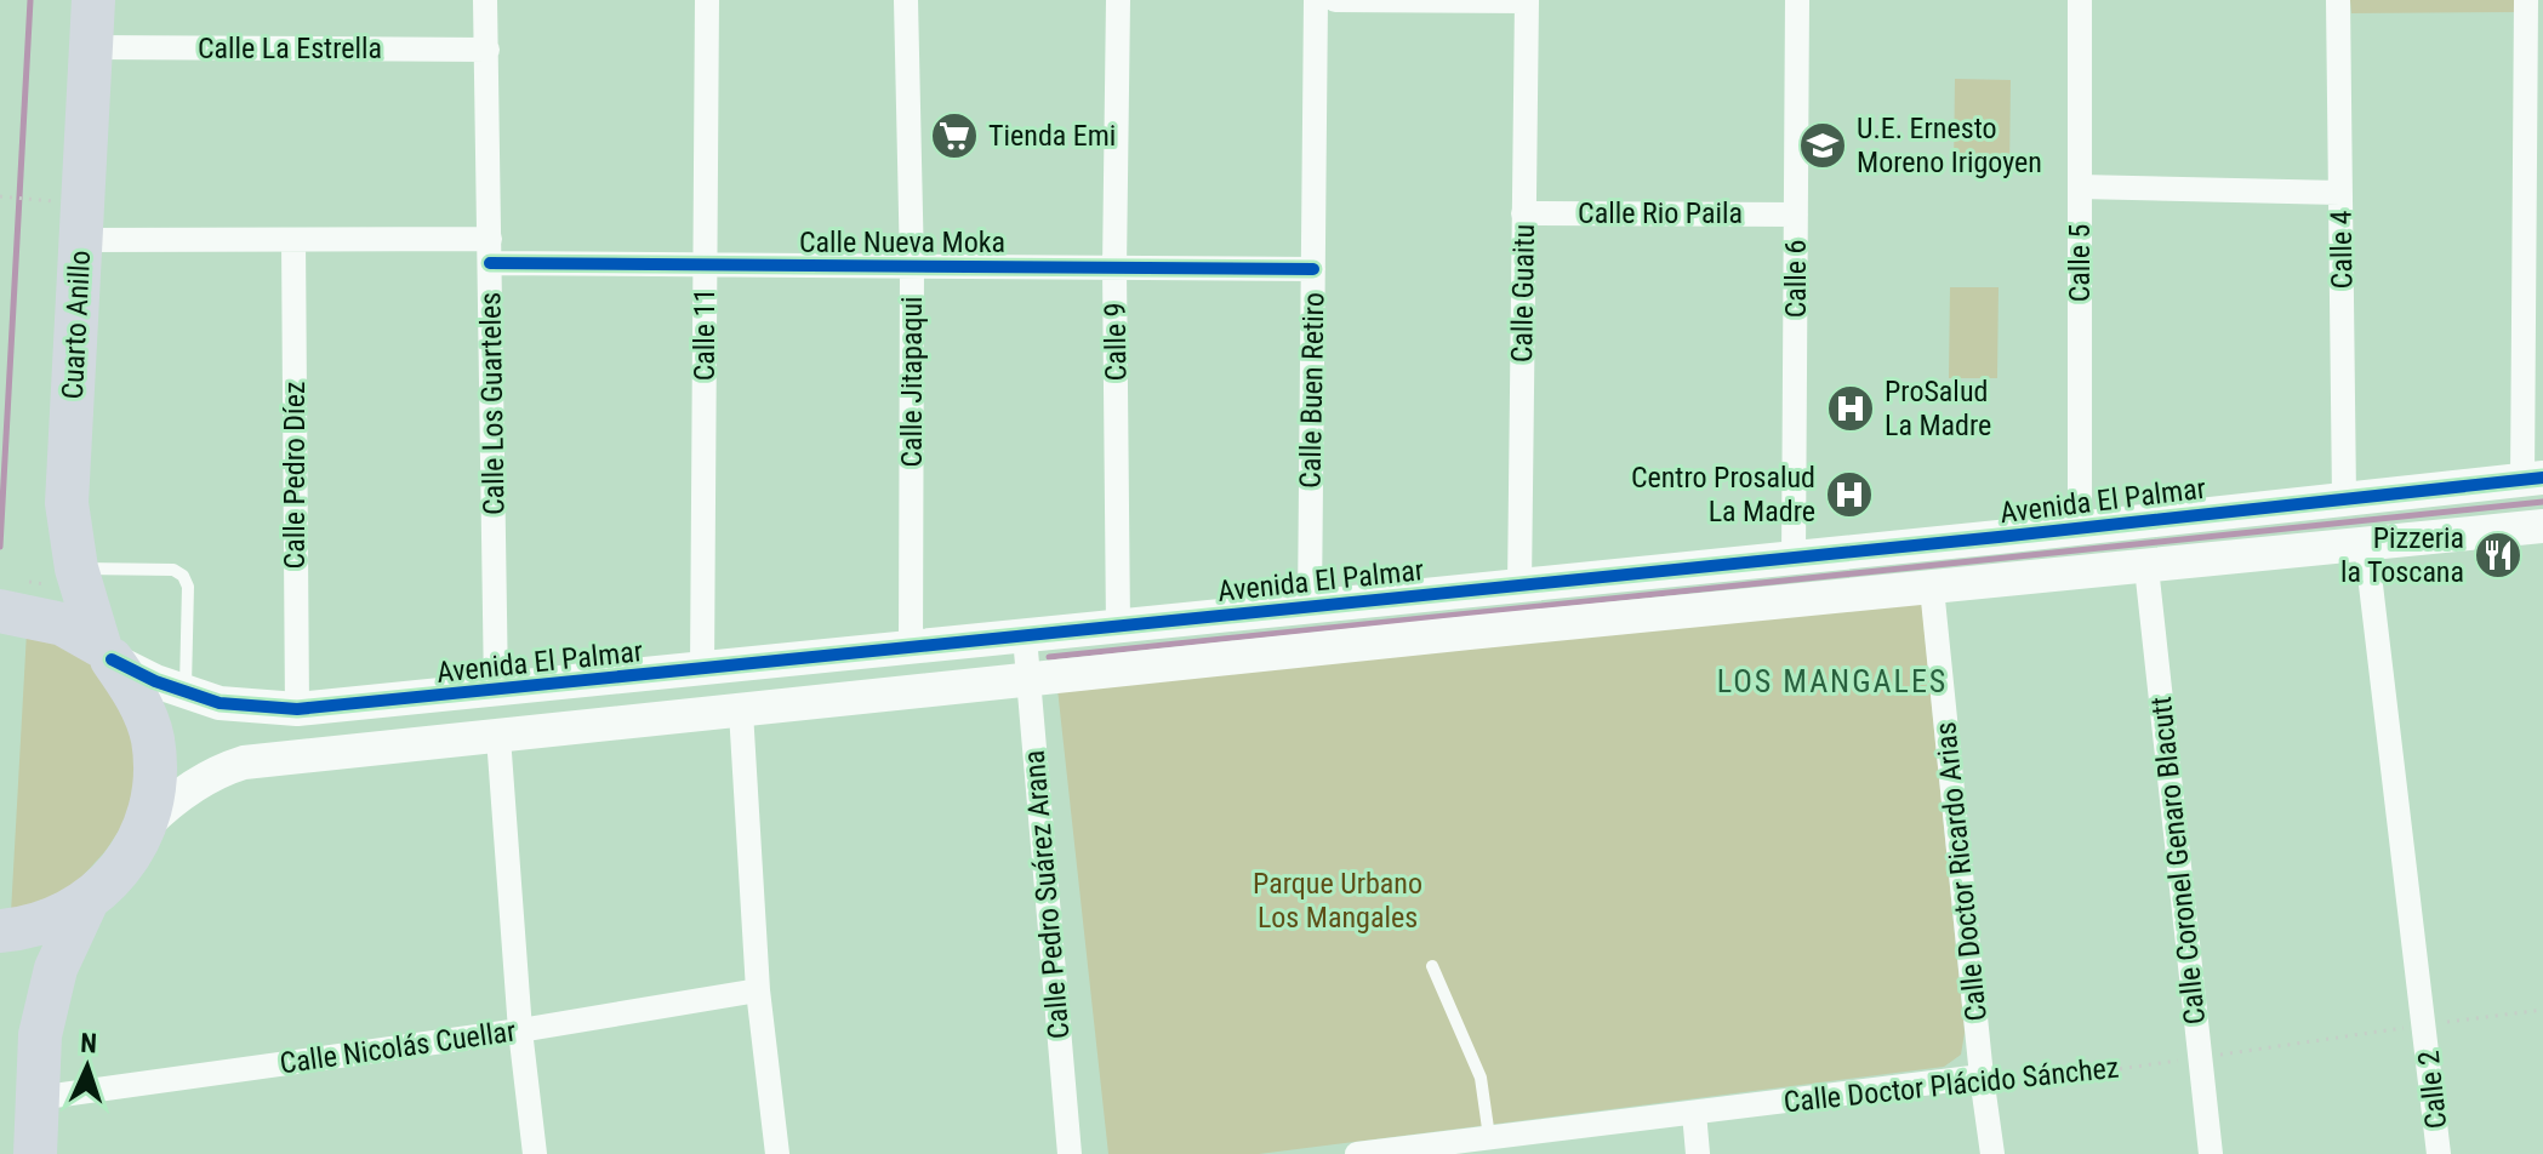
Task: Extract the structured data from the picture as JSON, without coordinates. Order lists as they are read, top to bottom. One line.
{"streets":{"highway":["Cuarto Anillo"],"street":["Calle La Estrella","Calle Rio Paila","Calle Nueva Moka","Calle 4","Calle 5","Calle 6","Calle Guaitu","Calle 11","Calle 9","Calle Jitapaqui","Calle Buen Retiro","Calle Los Guarteles","Calle Pedro Díez","Avenida El Palmar","Calle Coronel Genaro Blacutt","Calle Doctor Ricardo Arias","Calle Pedro Suárez Arana","Calle Nicolás Cuellar","Calle Doctor Plácido Sánchez","Calle 2"]},"crossings":[["Calle La Estrella","Cuarto Anillo"],["Calle La Estrella","Calle Los Guarteles"],["Calle Rio Paila","Calle 6"],["Calle Rio Paila","Calle Guaitu"],["Calle Nueva Moka","Cuarto Anillo"],["Calle Nueva Moka","Calle 11"],["Calle Nueva Moka","Calle 9"],["Calle Nueva Moka","Calle Jitapaqui"],["Calle Nueva Moka","Calle Buen Retiro"],["Calle Nueva Moka","Calle Los Guarteles"],["Calle Nueva Moka","Calle Pedro Díez"],["Calle 4","Avenida El Palmar"],["Calle 5","Avenida El Palmar"],["Calle 6","Avenida El Palmar"],["Calle Guaitu","Avenida El Palmar"],["Cuarto Anillo","Avenida El Palmar"],["Calle 11","Avenida El Palmar"],["Calle 9","Avenida El Palmar"],["Calle Jitapaqui","Avenida El Palmar"],["Calle Buen Retiro","Avenida El Palmar"],["Calle Los Guarteles","Avenida El Palmar"],["Calle Pedro Díez","Avenida El Palmar"],["Avenida El Palmar","Calle Coronel Genaro Blacutt"],["Avenida El Palmar","Calle Doctor Ricardo Arias"],["Avenida El Palmar","Calle Pedro Suárez Arana"],["Avenida El Palmar","Calle 2"],["Calle Coronel Genaro Blacutt","Calle Doctor Plácido Sánchez"],["Calle Doctor Ricardo Arias","Calle Doctor Plácido Sánchez"],["Calle Doctor Plácido Sánchez","Calle 2"]],"districts":["LOS MANGALES"],"parks":["Parque Urbano Los Mangales"],"places":{"supermarket":["Tienda Emi"],"school or university":["U.E. Ernesto Moreno Irigoyen"],"hospital":["ProSalud La Madre","Centro Prosalud La Madre"],"restaurant":["Pizzeria la Toscana"]},"north":"top"}
